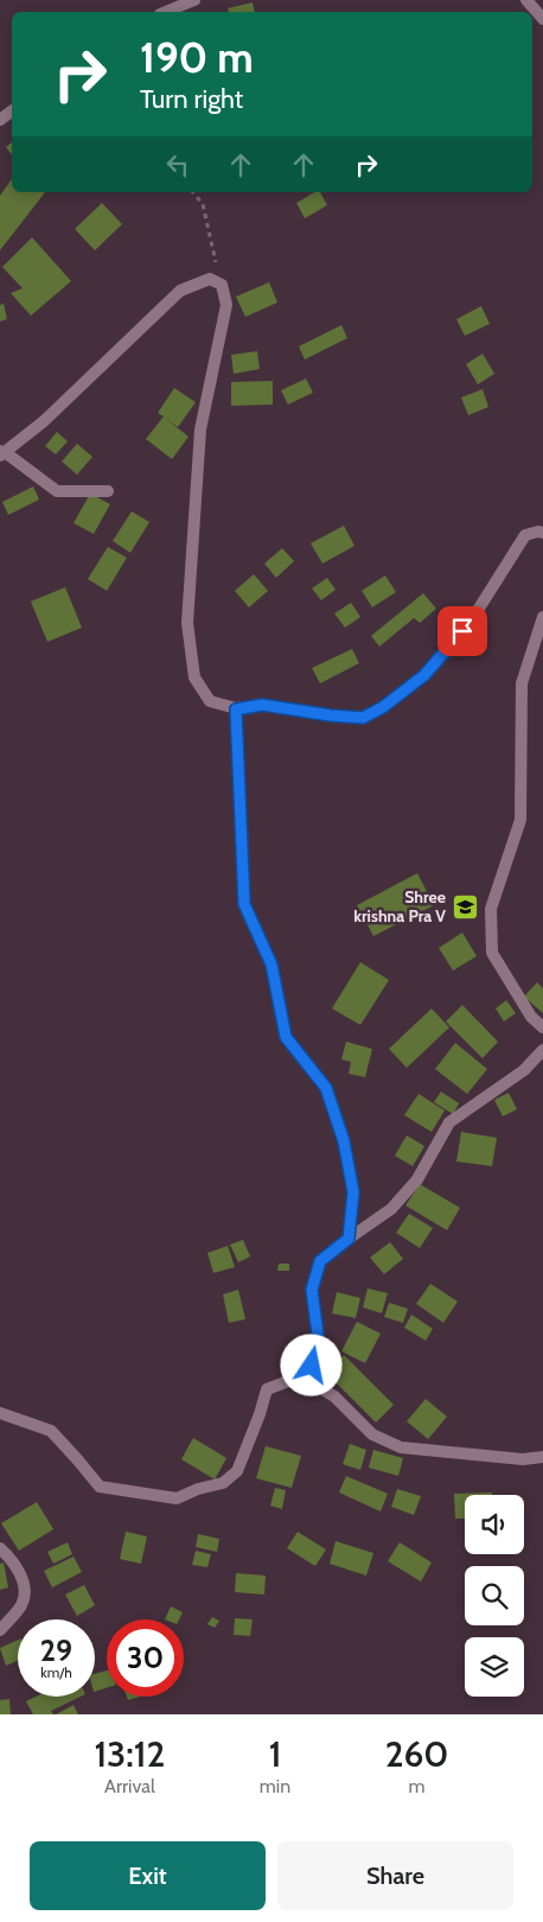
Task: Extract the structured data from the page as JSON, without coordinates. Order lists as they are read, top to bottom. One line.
{"places":{"school or university":["Shree krishna Pra V"]},"page":{"turn":["190 m","Turn right"],"speed":"29 km/h","limit":"30","eta":["13:12","Arrival","1","min","260","m"],"buttons":["Exit","Share"]}}
